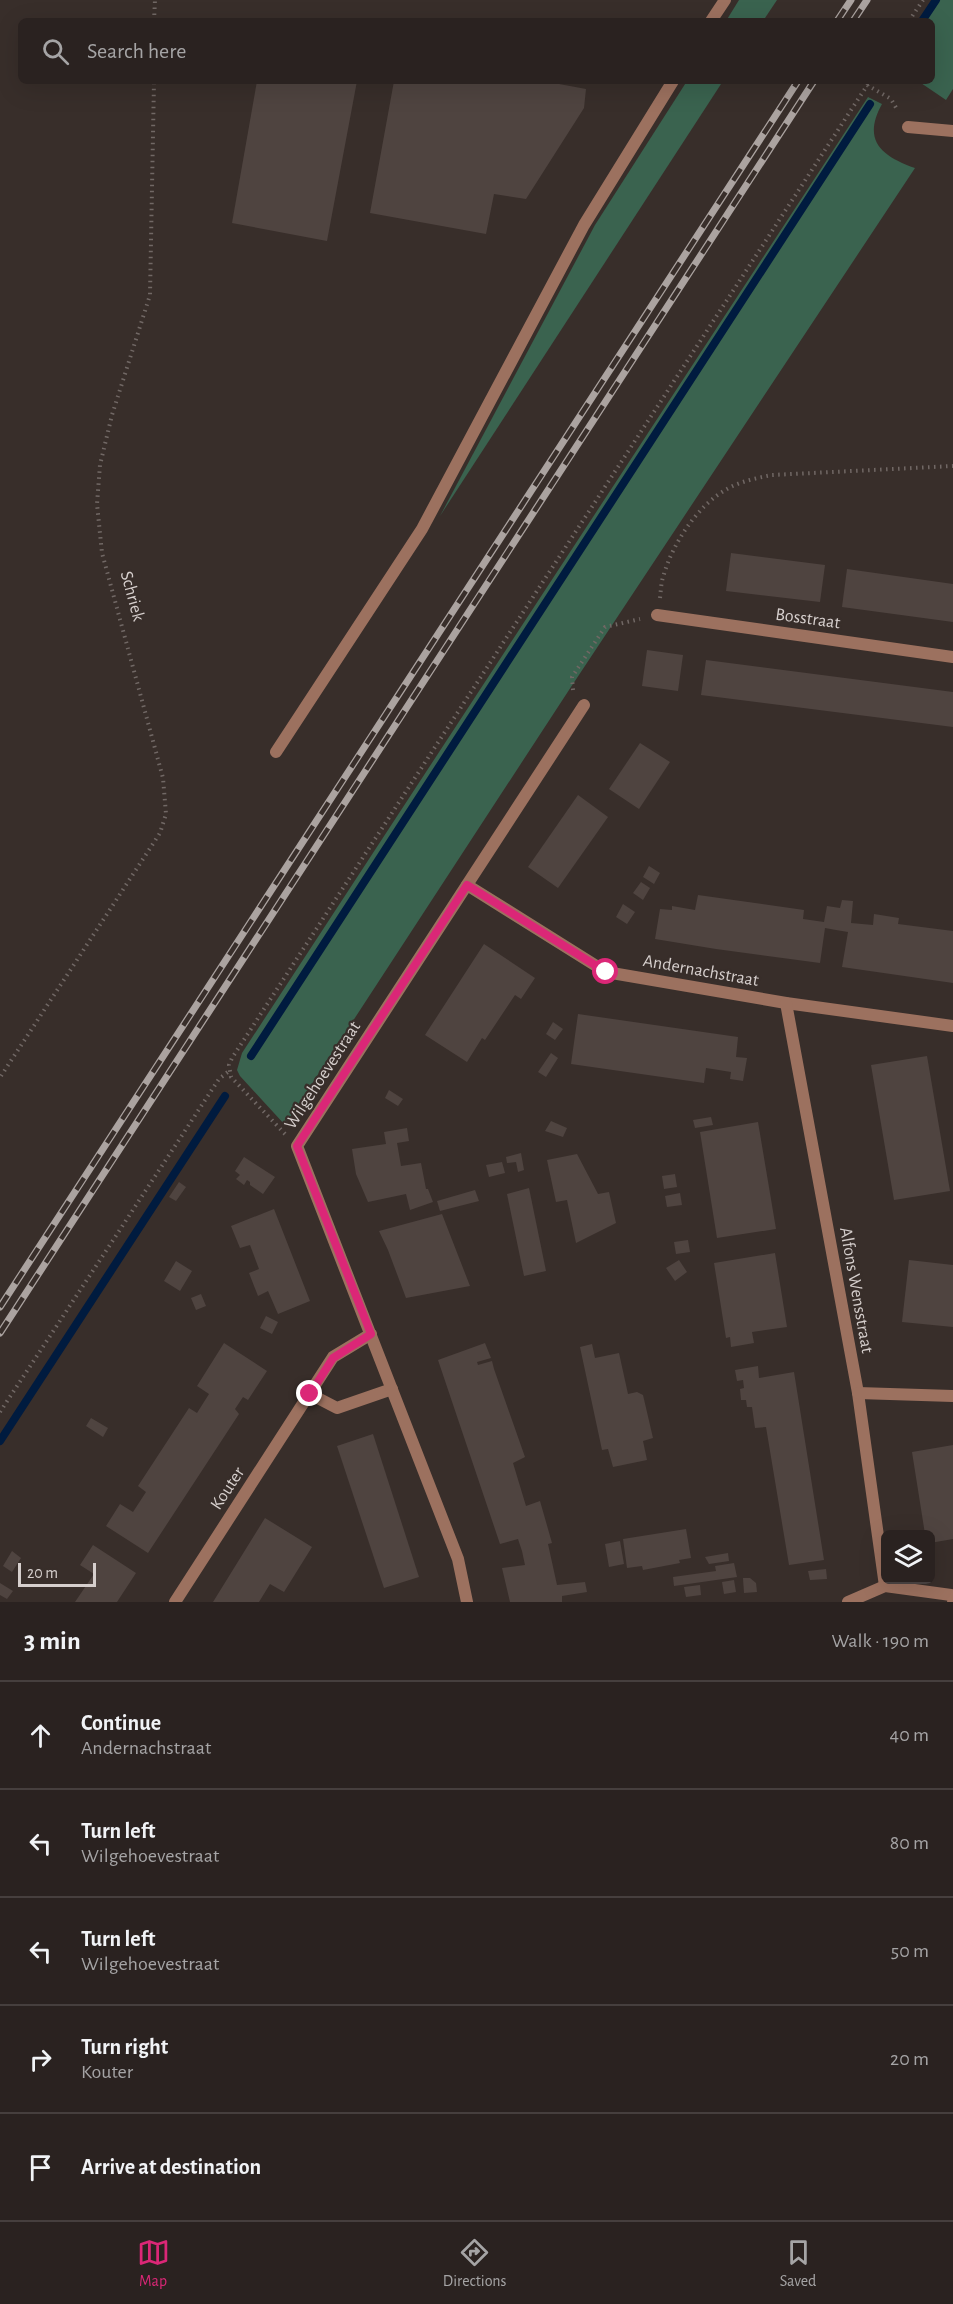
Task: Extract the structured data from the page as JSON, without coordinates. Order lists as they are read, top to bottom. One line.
{"streets":{"street":["Bosstraat","Andernachstraat","Wilgehoevestraat","Alfons Wensstraat","Kouter"],"path":["Schriek"]},"crossings":[["Andernachstraat","Wilgehoevestraat"],["Andernachstraat","Alfons Wensstraat"],["Wilgehoevestraat","Kouter"]],"scale_bar":"20 m","page":{"search":"Search here","scale":"20 m","heading":["3 min","Walk · 190 m"],"list":[["Continue","Andernachstraat","40 m"],["Turn left","Wilgehoevestraat","80 m"],["Turn left","Wilgehoevestraat","50 m"],["Turn right","Kouter","20 m"],"Arrive at destination"],"nav":["Map","Directions","Saved"]}}
